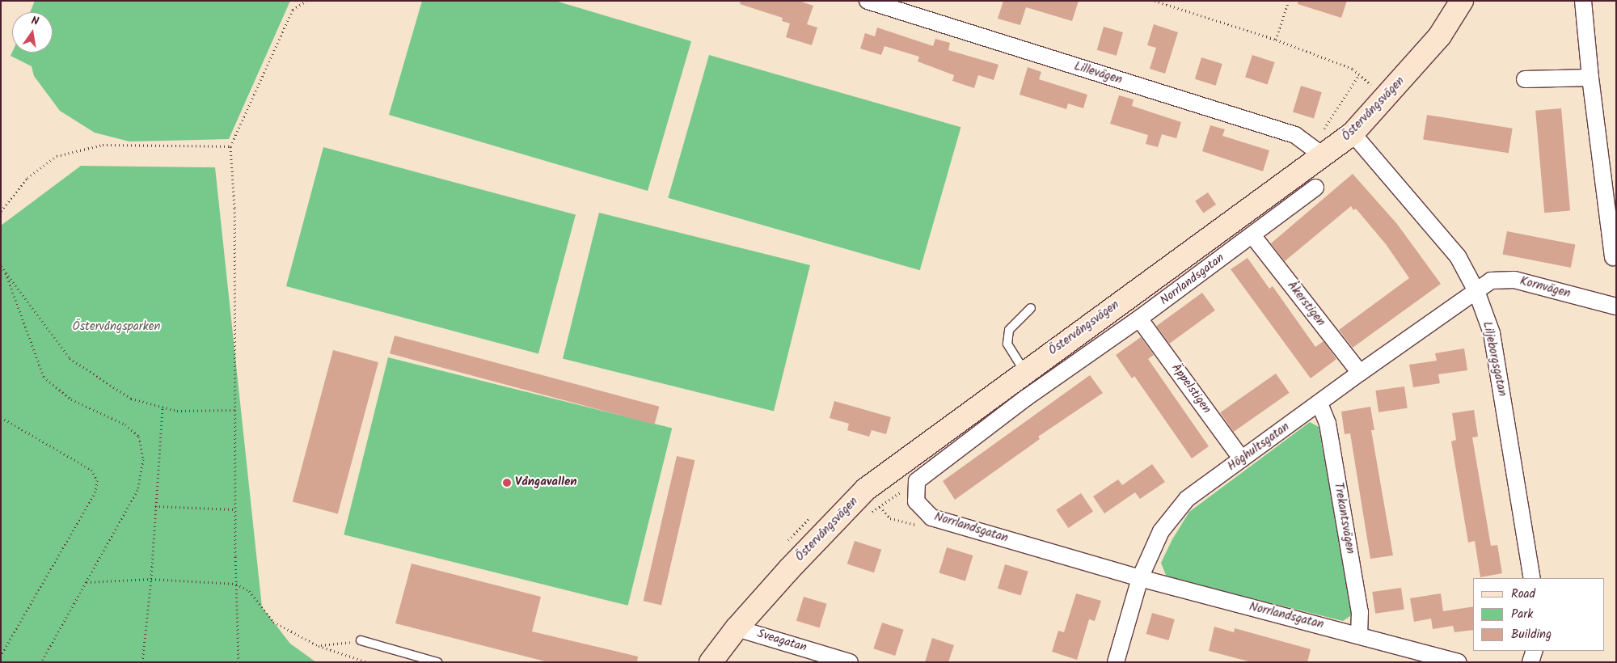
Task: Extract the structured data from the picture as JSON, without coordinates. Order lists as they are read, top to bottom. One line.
{"streets":{"street":["Lillevägen","Östervångsvägen","Norrlandsgatan","Kornvägen","Åkerstigen","Liljeborgsgatan","Äppelstigen","Höghultsgatan","Trekantsvägen","Sveagatan"]},"crossings":[["Lillevägen","Östervångsvägen"],["Östervångsvägen","Liljeborgsgatan"],["Östervångsvägen","Sveagatan"],["Norrlandsgatan","Åkerstigen"],["Norrlandsgatan","Äppelstigen"],["Norrlandsgatan","Höghultsgatan"],["Norrlandsgatan","Trekantsvägen"],["Kornvägen","Liljeborgsgatan"],["Kornvägen","Höghultsgatan"],["Åkerstigen","Höghultsgatan"],["Liljeborgsgatan","Höghultsgatan"],["Äppelstigen","Höghultsgatan"],["Höghultsgatan","Trekantsvägen"]],"parks":["Östervångsparken"],"places":["Vångavallen"],"legend":["Road","Park","Building"],"north":"top"}
